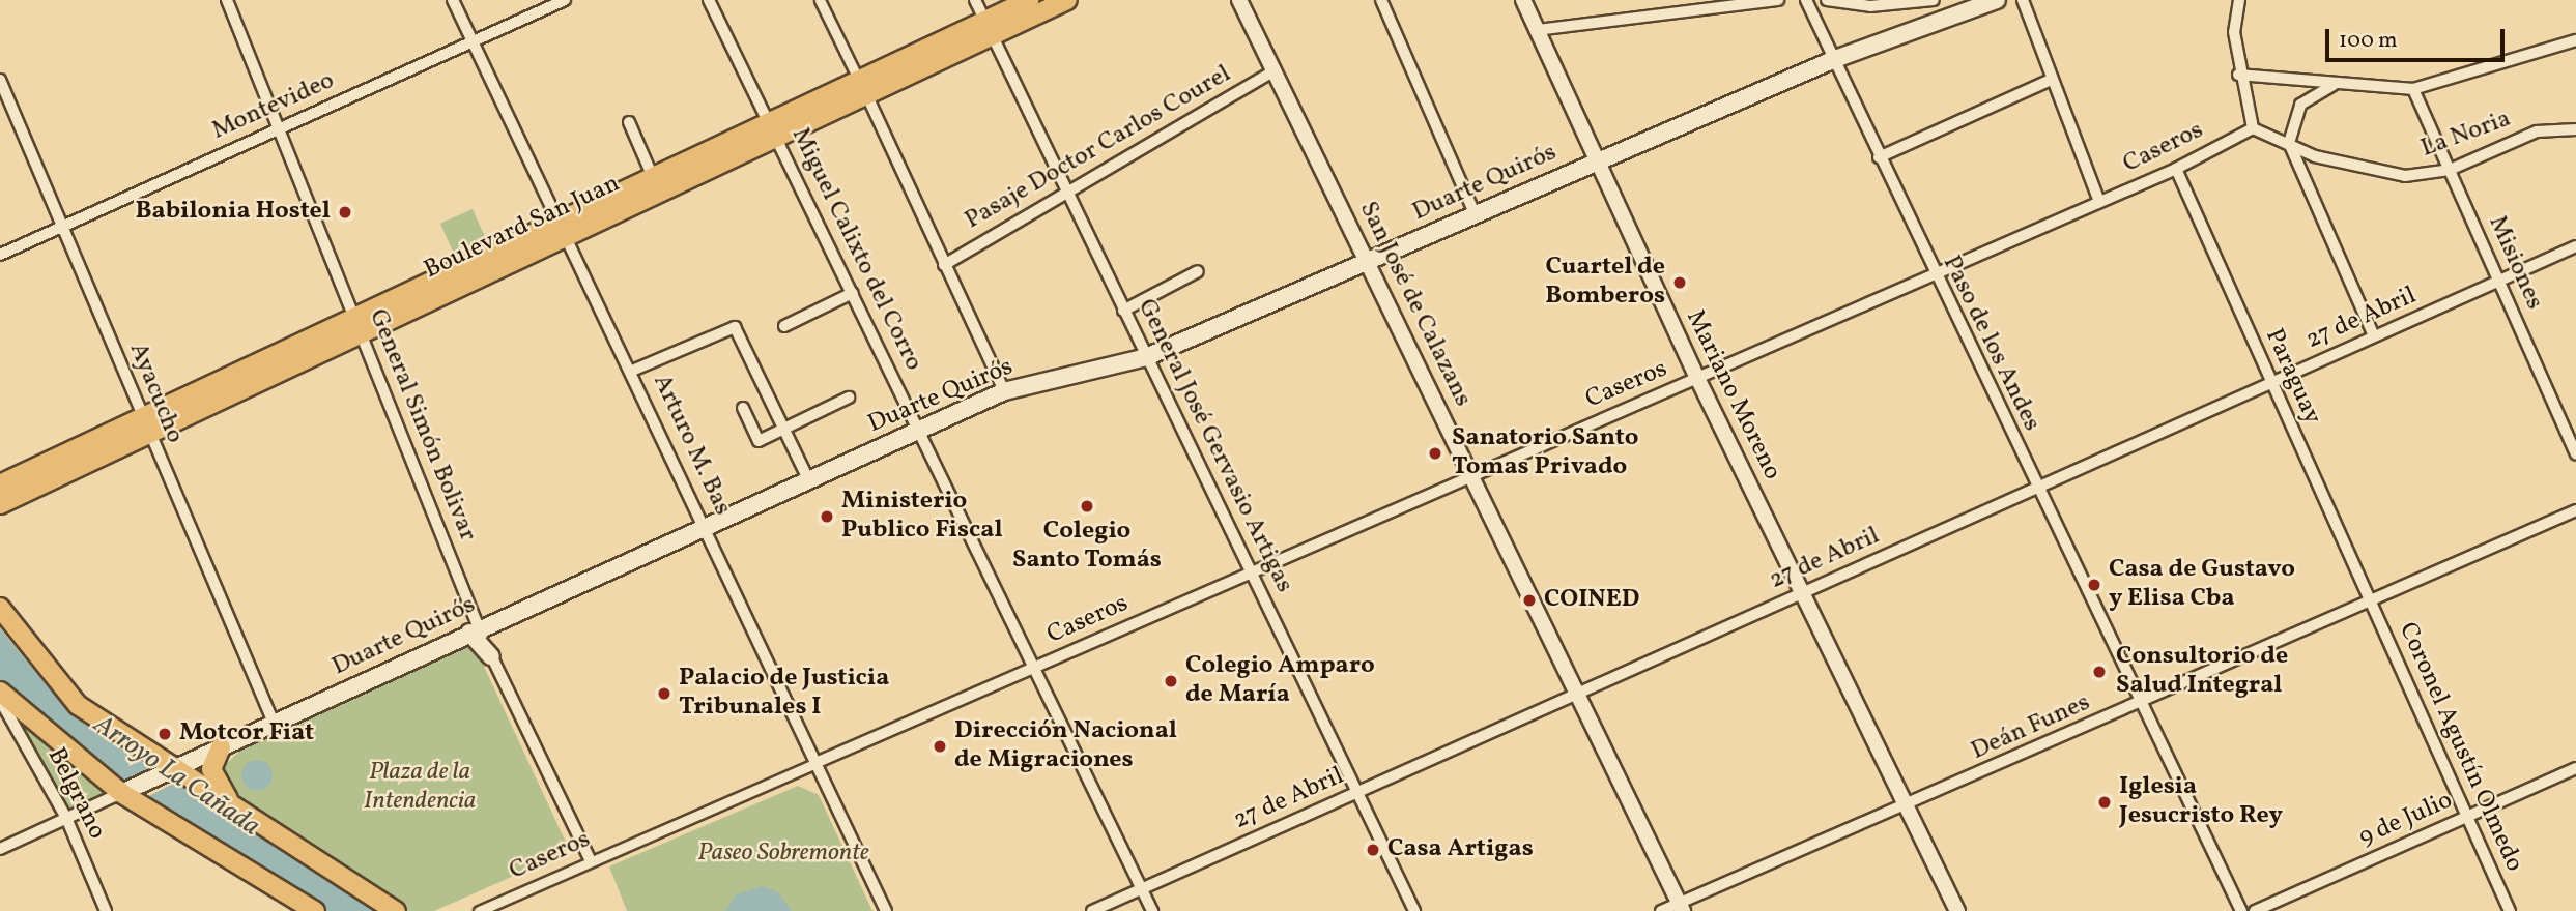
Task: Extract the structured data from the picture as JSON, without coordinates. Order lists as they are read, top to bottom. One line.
{"streets":{"main road":["Duarte Quirós","Boulevard San Juan"],"street":["Montevideo","La Noria","Pasaje Doctor Carlos Courel","Caseros","Miguel Calixto del Corro","Misiones","San José de Calazans","27 de Abril","Paso de los Andes","Paraguay","Ayacucho","Mariano Moreno","General Simón Bolivar","Arturo M. Bas","General José Gervasio Artigas","Deán Funes","Coronel Agustín Olmedo","Belgrano","9 de Julio"]},"crossings":[["Montevideo","Ayacucho"],["Montevideo","General Simón Bolivar"],["Montevideo","Arturo M. Bas"],["La Noria","Misiones"],["Pasaje Doctor Carlos Courel","San José de Calazans"],["Pasaje Doctor Carlos Courel","General José Gervasio Artigas"],["Caseros","Miguel Calixto del Corro"],["Caseros","San José de Calazans"],["Caseros","Paso de los Andes"],["Caseros","Paraguay"],["Caseros","Mariano Moreno"],["Caseros","Arturo M. Bas"],["Caseros","General José Gervasio Artigas"],["Duarte Quirós","Miguel Calixto del Corro"],["Duarte Quirós","San José de Calazans"],["Duarte Quirós","Paso de los Andes"],["Duarte Quirós","Ayacucho"],["Duarte Quirós","Mariano Moreno"],["Duarte Quirós","General Simón Bolivar"],["Duarte Quirós","Arturo M. Bas"],["Duarte Quirós","General José Gervasio Artigas"],["Duarte Quirós","Belgrano"],["Boulevard San Juan","Miguel Calixto del Corro"],["Boulevard San Juan","Ayacucho"],["Boulevard San Juan","General Simón Bolivar"],["Boulevard San Juan","Arturo M. Bas"],["Boulevard San Juan","General José Gervasio Artigas"],["Miguel Calixto del Corro","27 de Abril"],["Misiones","27 de Abril"],["San José de Calazans","27 de Abril"],["San José de Calazans","Deán Funes"],["27 de Abril","Paso de los Andes"],["27 de Abril","Paraguay"],["27 de Abril","Mariano Moreno"],["27 de Abril","General José Gervasio Artigas"],["Paso de los Andes","Deán Funes"],["Paraguay","Deán Funes"],["Paraguay","Coronel Agustín Olmedo"],["Mariano Moreno","Deán Funes"],["Deán Funes","Coronel Agustín Olmedo"],["Coronel Agustín Olmedo","9 de Julio"]],"water":["Arroyo La Cañada"],"parks":["Plaza de la Intendencia","Paseo Sobremonte"],"places":["Babilonia Hostel","Cuartel de Bomberos","Sanatorio Santo Tomas Privado","Colegio Santo Tomás","Ministerio Publico Fiscal","Casa de Gustavo y Elisa Cba","COINED","Consultorio de Salud Integral","Colegio Amparo de María","Palacio de Justicia Tribunales I","Motcor Fiat","Dirección Nacional de Migraciones","Iglesia Jesucristo Rey","Casa Artigas"],"scale_bar":"100 m"}
